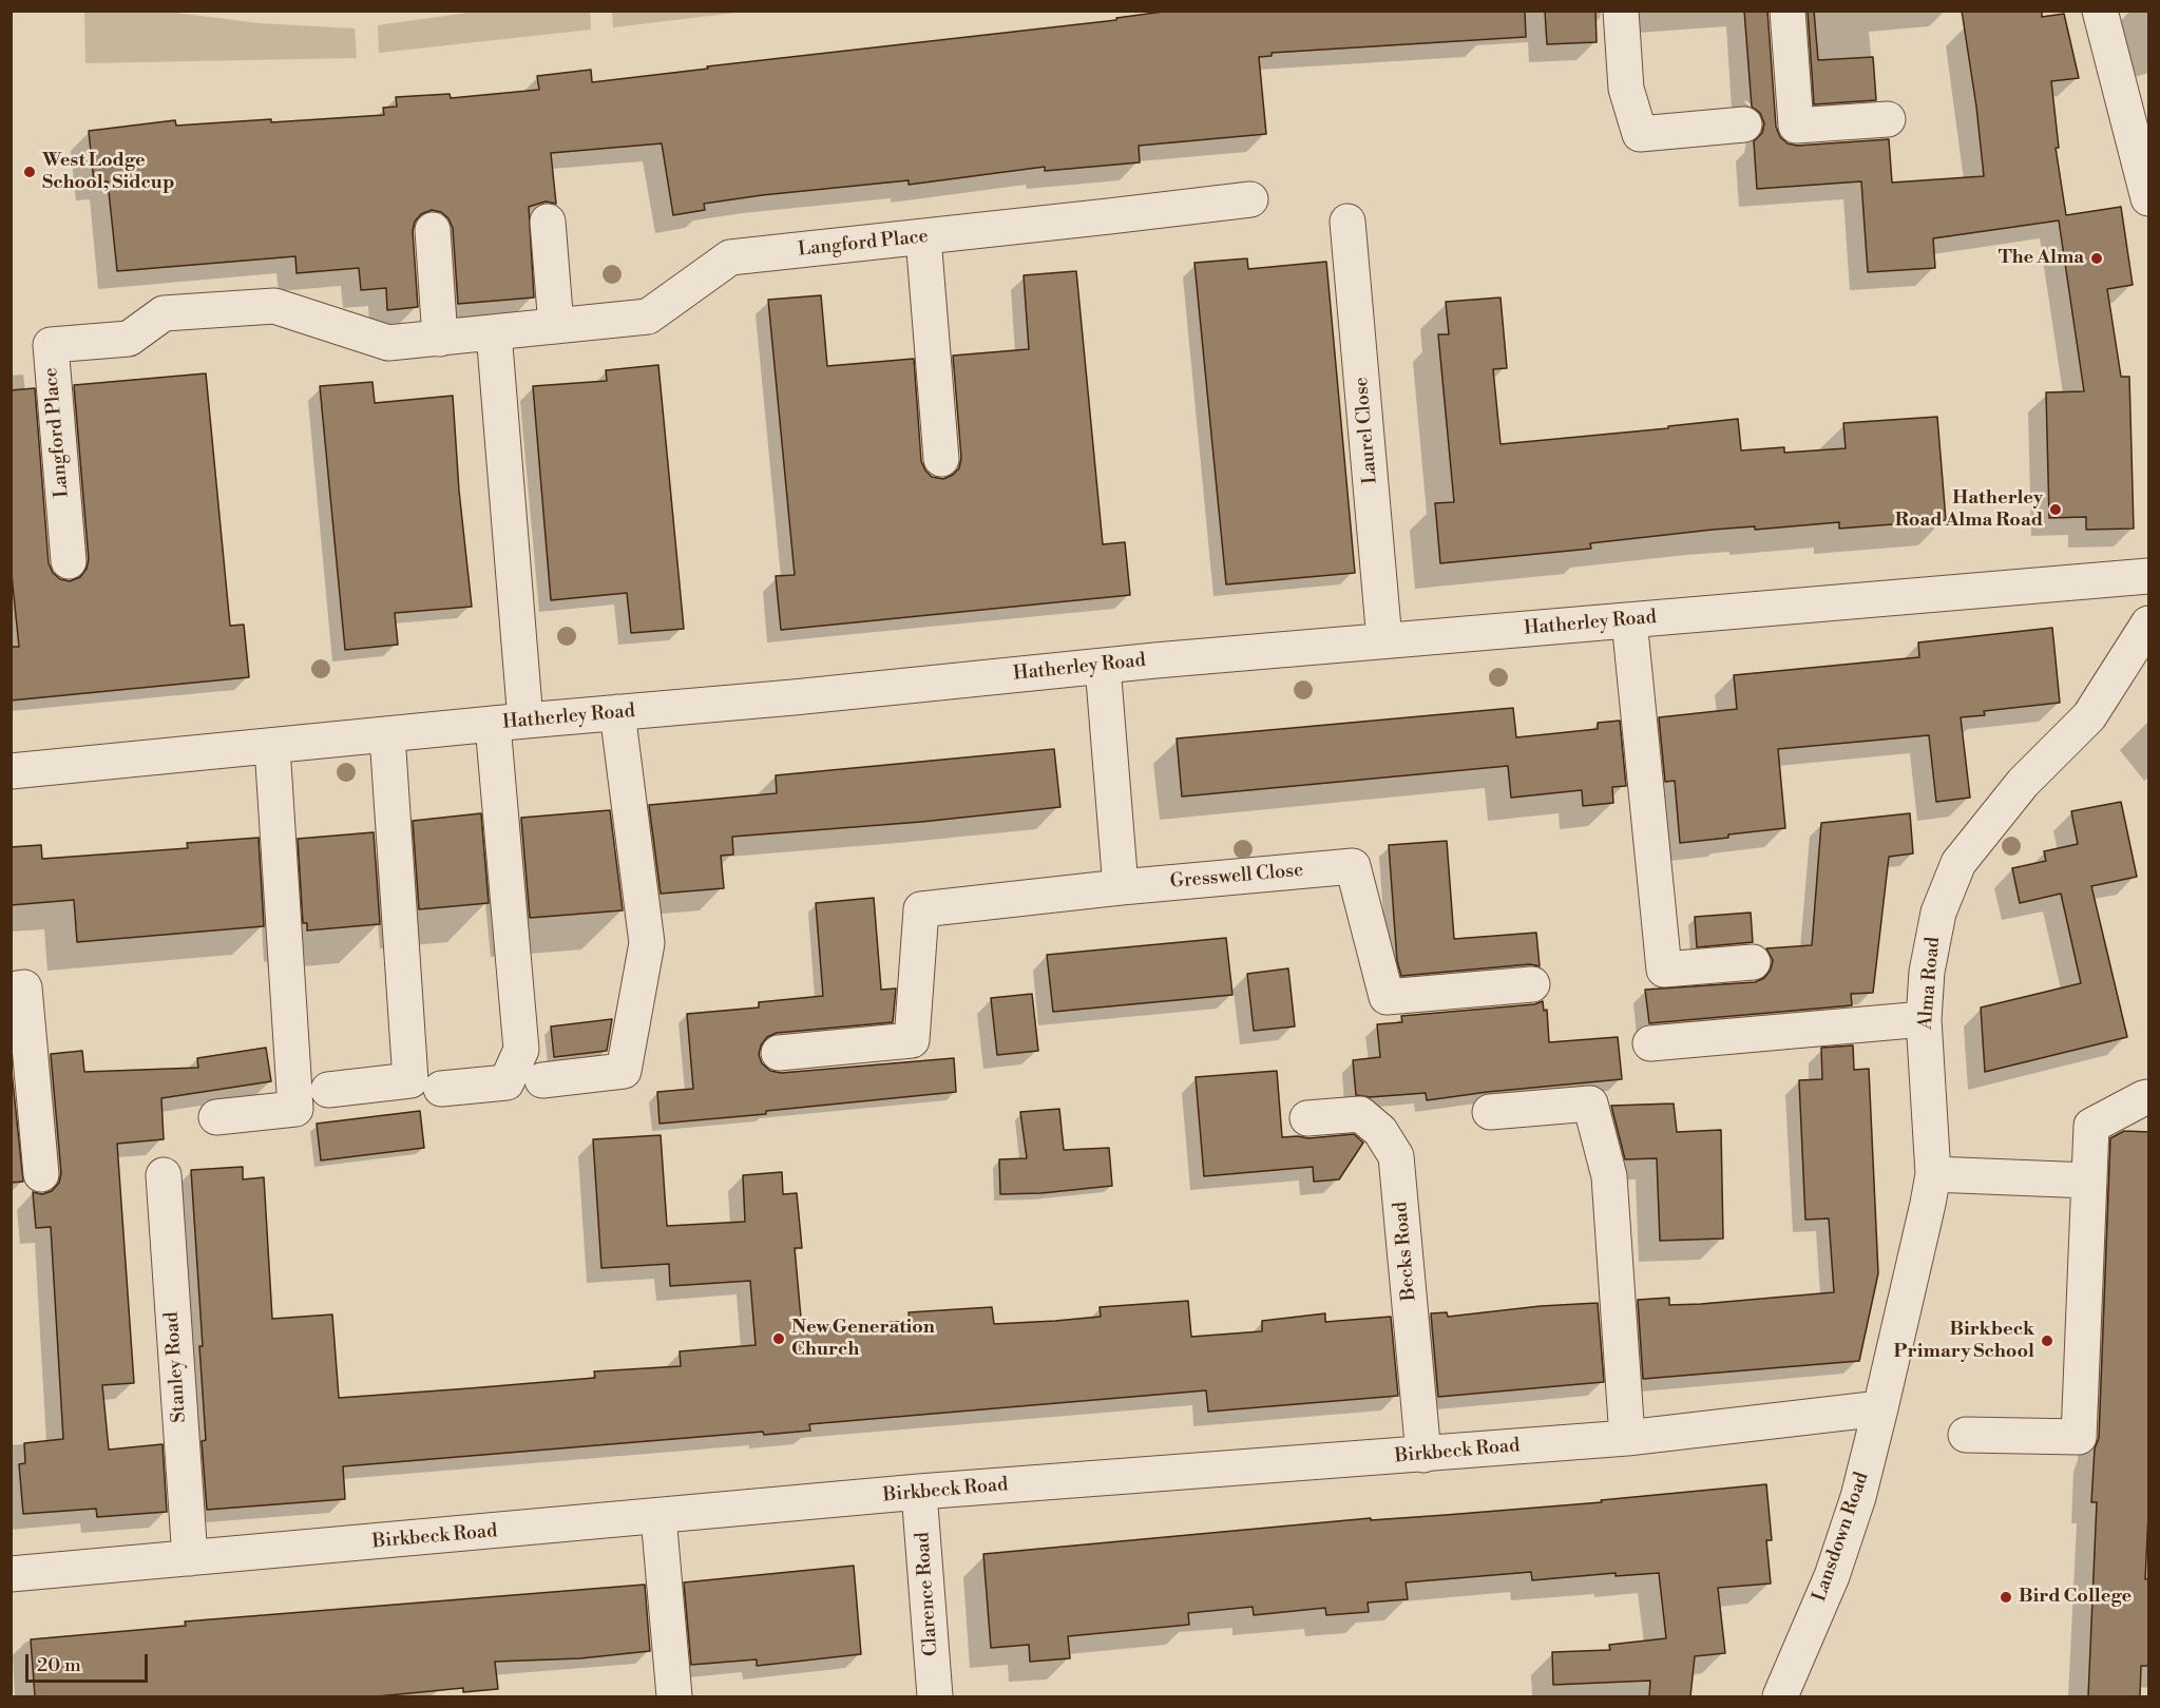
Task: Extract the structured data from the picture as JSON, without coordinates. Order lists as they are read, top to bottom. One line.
{"streets":{"street":["Langford Place","Laurel Close","Hatherley Road","Gresswell Close","Alma Road","Becks Road","Stanley Road","Birkbeck Road","Lansdown Road","Clarence Road"]},"crossings":[["Laurel Close","Hatherley Road"],["Alma Road","Birkbeck Road"],["Alma Road","Lansdown Road"],["Becks Road","Birkbeck Road"],["Stanley Road","Birkbeck Road"],["Birkbeck Road","Lansdown Road"],["Birkbeck Road","Clarence Road"]],"places":["West Lodge School, Sidcup","The Alma","Hatherley Road Alma Road","New Generation Church","Birkbeck Primary School","Bird College"],"scale_bar":"20 m"}
